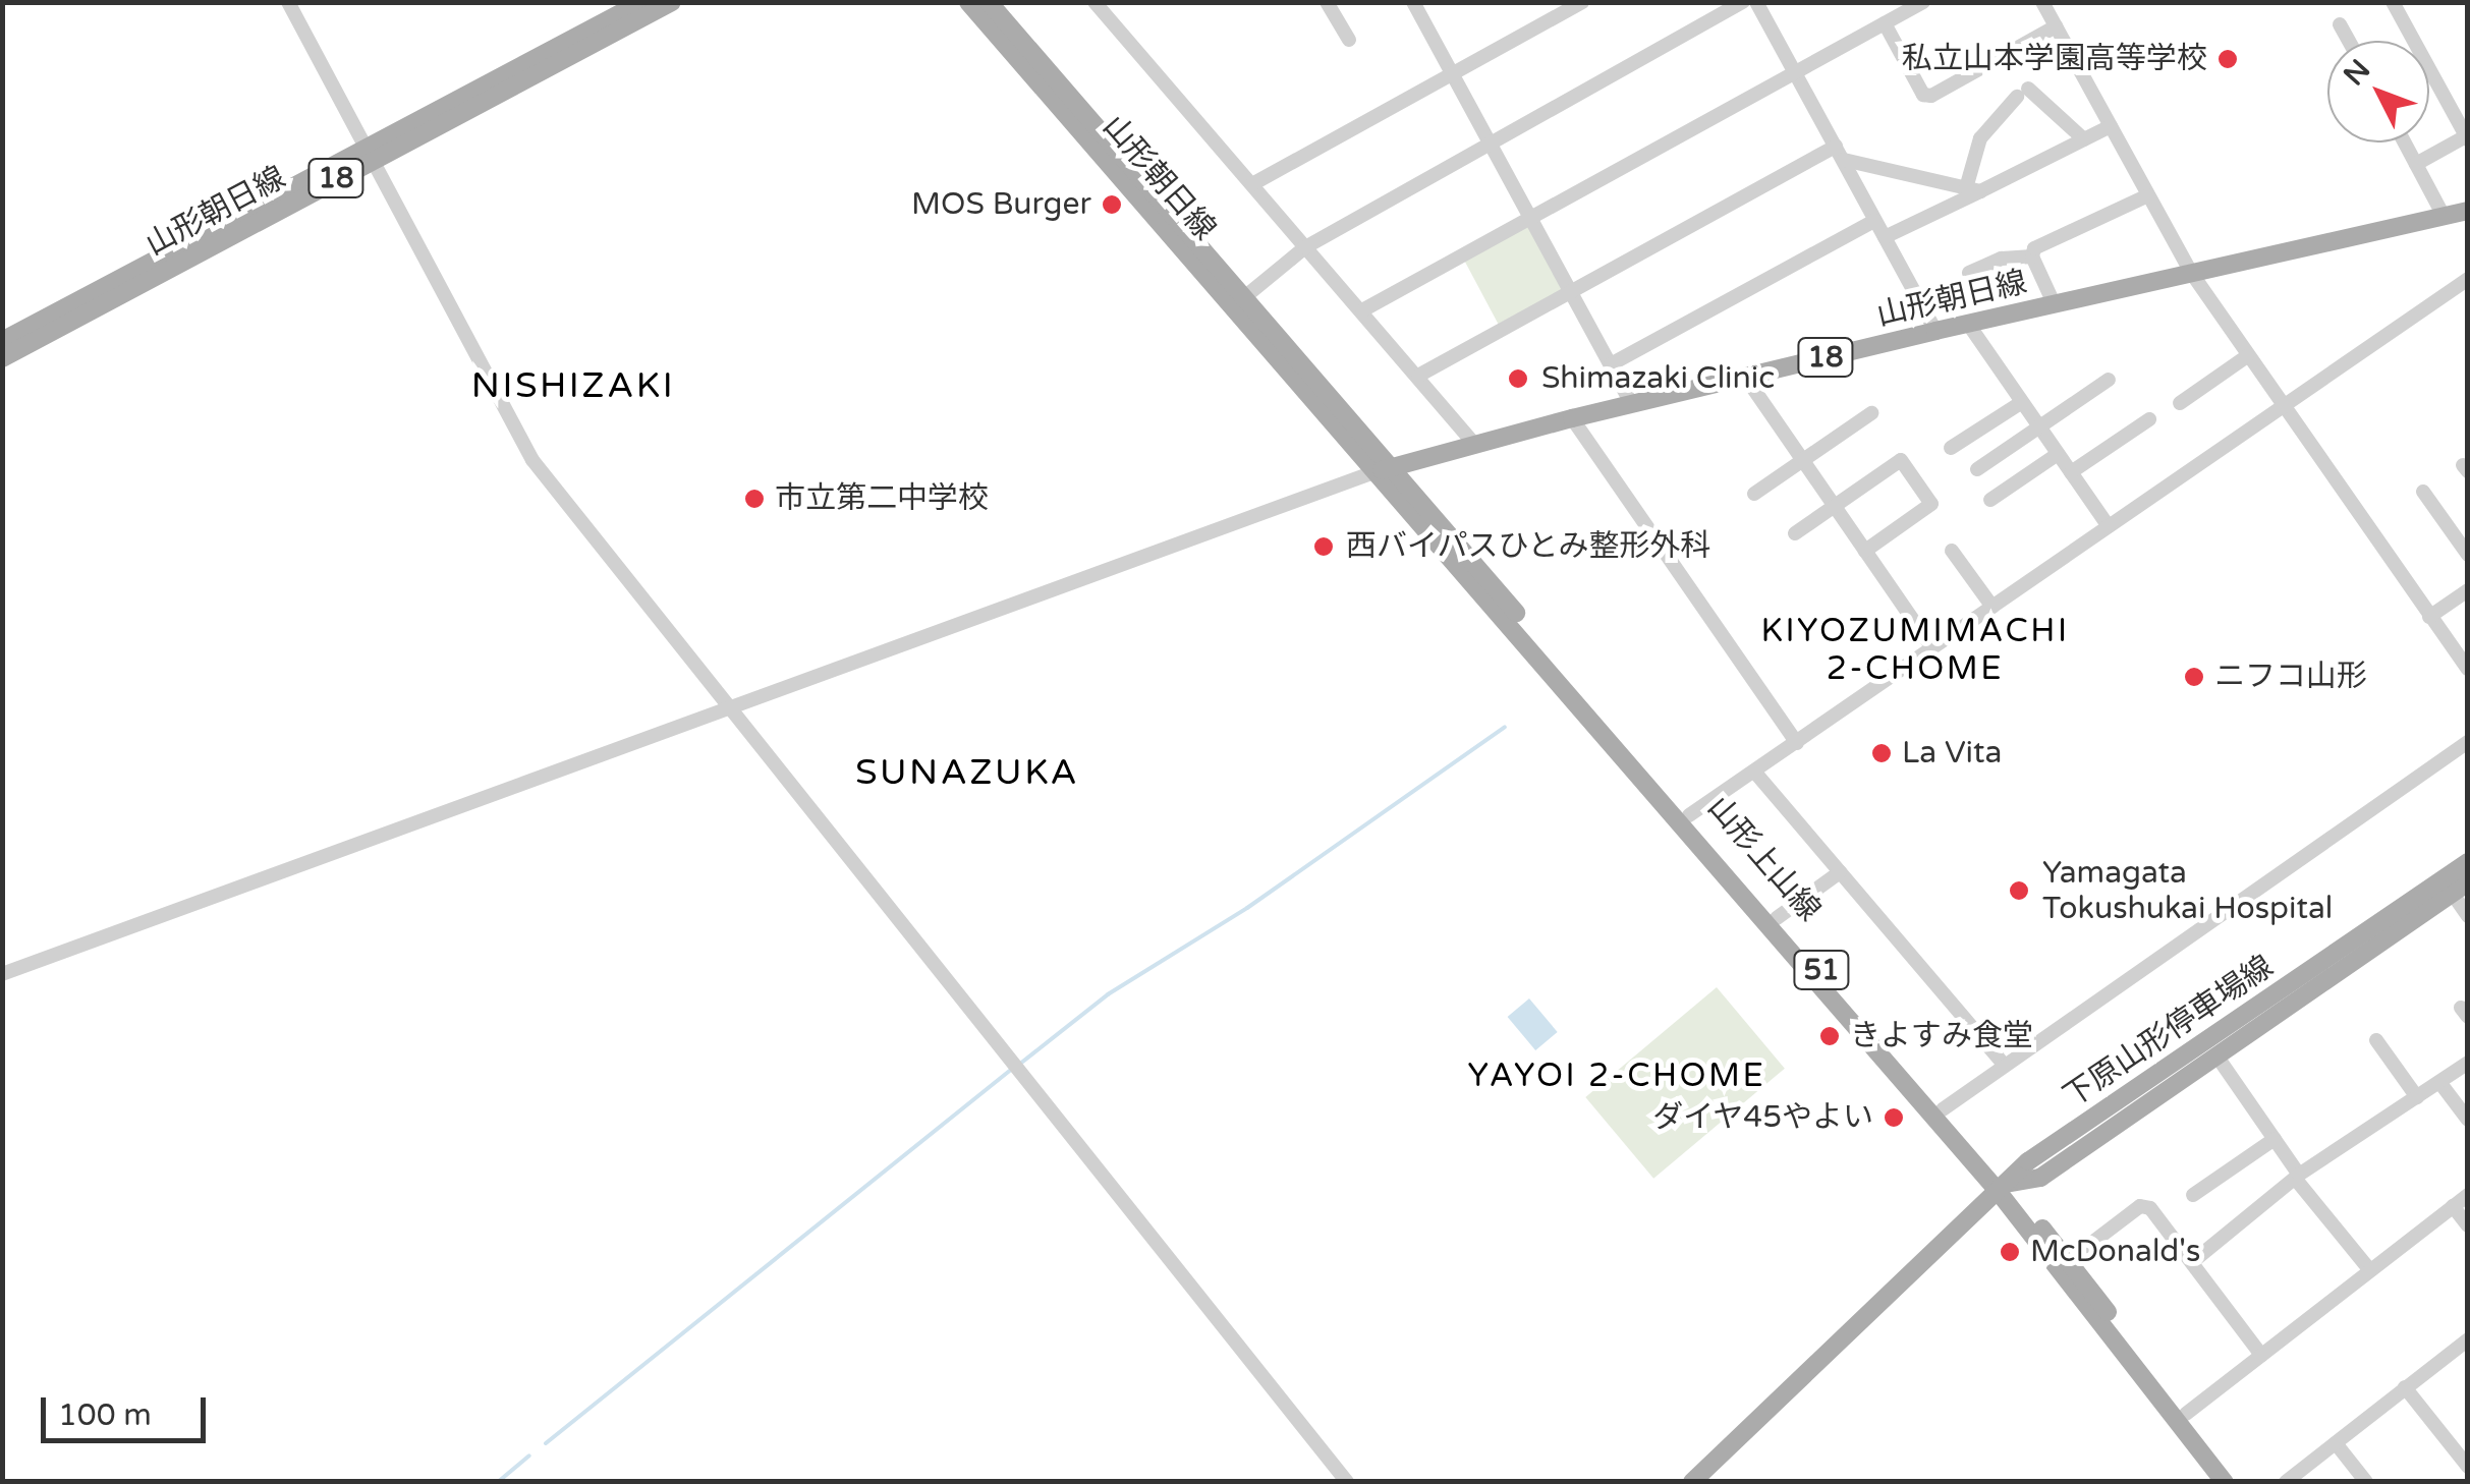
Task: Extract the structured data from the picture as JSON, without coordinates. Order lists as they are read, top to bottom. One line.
{"streets":{"main road":["18","山形朝日線","山形上山線","51","下原山形停車場線"]},"crossings":[["山形朝日線","山形上山線"],["山形上山線","下原山形停車場線"]],"districts":["NISHIZAKI","KIYOZUMIMACHI 2-CHOME","SUNAZUKA","YAYOI 2-CHOME"],"places":["私立山本学園高等学校","MOS Burger","Shimazaki Clinic","市立第二中学校","西バイパスひとみ整形外科","ニフコ山形","La Vita","Yamagata Tokushukai Hospital","きよすみ食堂","ダイヤ45やよい","McDonald's"],"scale_bar":"100 m","north":"top left"}
